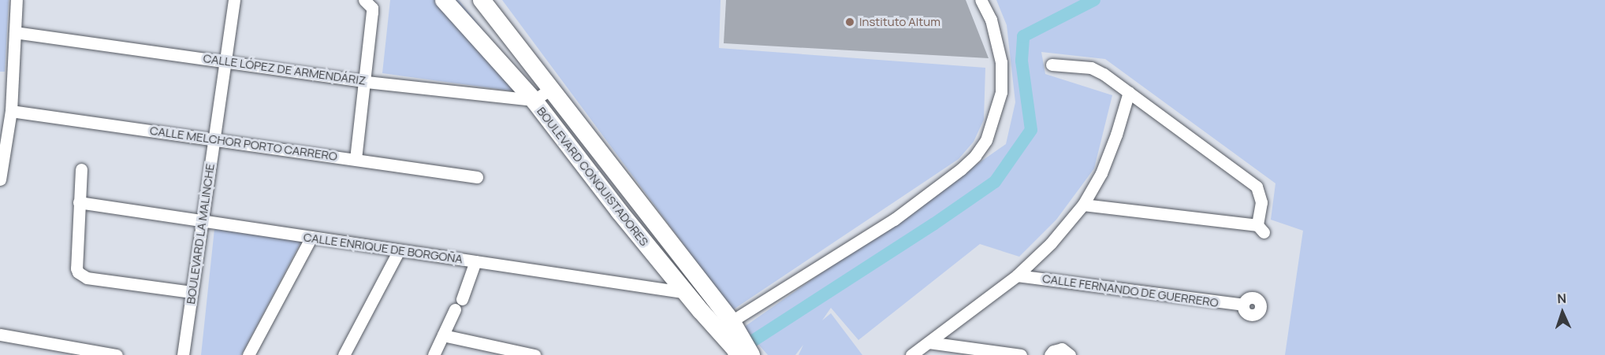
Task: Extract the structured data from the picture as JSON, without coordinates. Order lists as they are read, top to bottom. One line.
{"streets":{"street":["CALLE LÓPEZ DE ARMENDÁRIZ","CALLE MELCHOR PORTO CARRERO","BOULEVARD CONQUISTADORES","BOULEVARD LA MALINCHE","CALLE ENRIQUE DE BORGOÑA","CALLE FERNANDO DE GUERRERO"]},"crossings":[["CALLE LÓPEZ DE ARMENDÁRIZ","BOULEVARD CONQUISTADORES"],["CALLE LÓPEZ DE ARMENDÁRIZ","BOULEVARD LA MALINCHE"],["CALLE MELCHOR PORTO CARRERO","BOULEVARD LA MALINCHE"],["BOULEVARD CONQUISTADORES","CALLE ENRIQUE DE BORGOÑA"],["BOULEVARD LA MALINCHE","CALLE ENRIQUE DE BORGOÑA"]],"places":["Instituto Altum"],"north":"top"}
